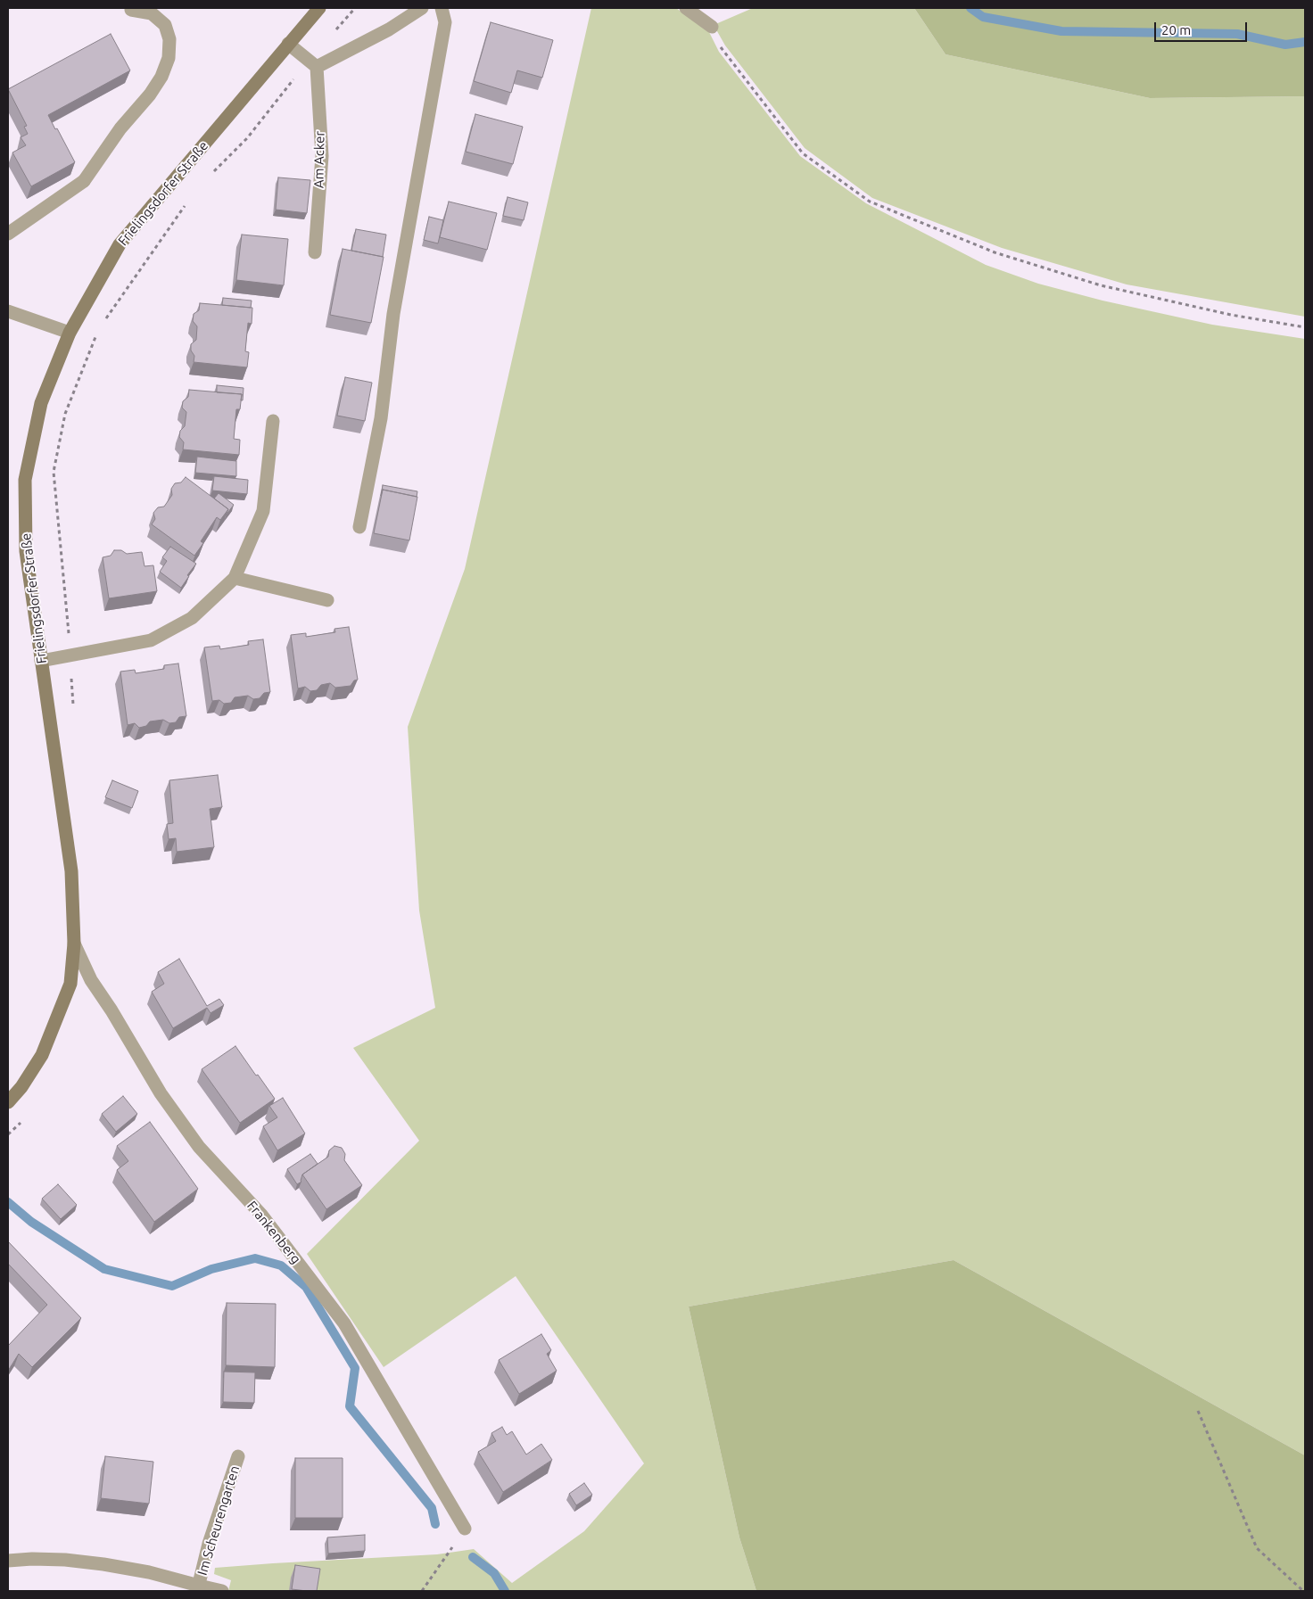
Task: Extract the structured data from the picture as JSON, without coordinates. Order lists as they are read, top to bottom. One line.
{"streets":{"main road":["Frielingsdorfer Straße"],"street":["Am Acker","Frankenberg","Im Scheurengarten"]},"crossings":[["Frielingsdorfer Straße","Frankenberg"]],"scale_bar":"20 m"}
